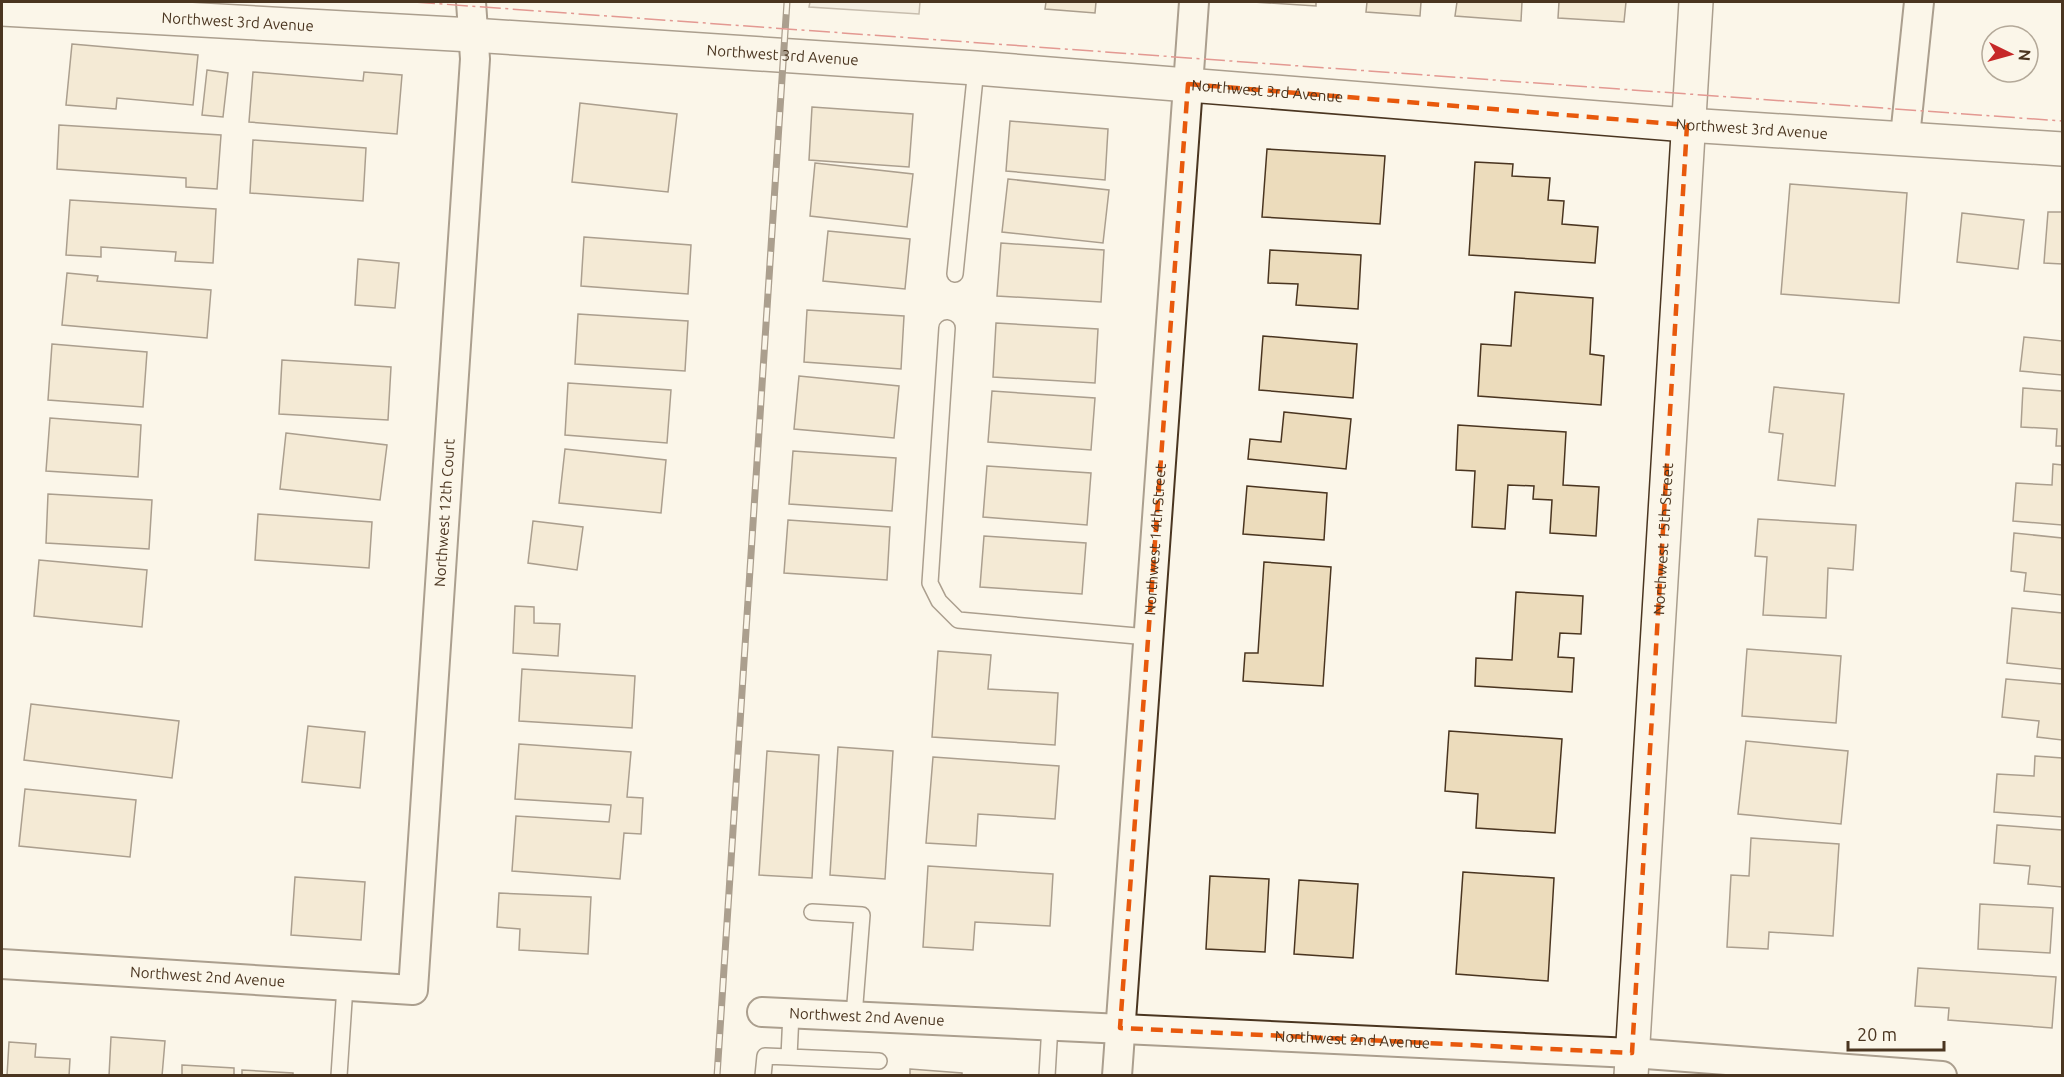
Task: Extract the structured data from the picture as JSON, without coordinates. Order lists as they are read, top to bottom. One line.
{"streets":{"street":["Northwest 3rd Avenue","Northwest 12th Court","Northwest 14th Street","Northwest 15th Street","Northwest 2nd Avenue"]},"crossings":[["Northwest 3rd Avenue","Northwest 12th Court"],["Northwest 3rd Avenue","Northwest 14th Street"],["Northwest 3rd Avenue","Northwest 15th Street"],["Northwest 12th Court","Northwest 2nd Avenue"],["Northwest 14th Street","Northwest 2nd Avenue"],["Northwest 15th Street","Northwest 2nd Avenue"]],"scale_bar":"20 m","north":"right"}
